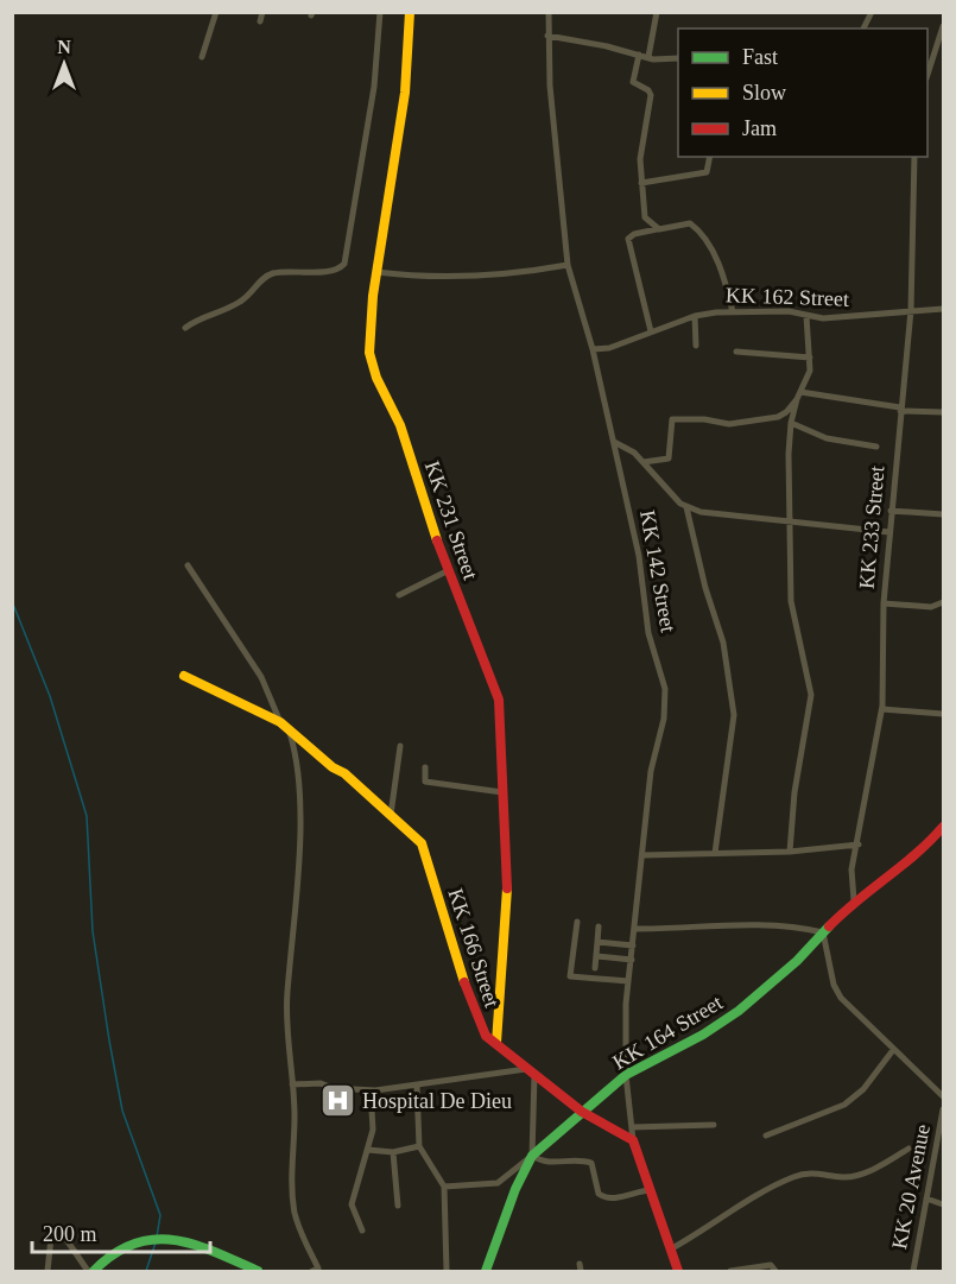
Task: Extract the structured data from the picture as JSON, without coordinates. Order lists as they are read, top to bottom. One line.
{"streets":{"street":["KK 162 Street","KK 231 Street","KK 233 Street","KK 142 Street","KK 166 Street","KK 164 Street","KK 20 Avenue"]},"crossings":[["KK 162 Street","KK 233 Street"],["KK 162 Street","KK 142 Street"],["KK 231 Street","KK 166 Street"],["KK 233 Street","KK 164 Street"],["KK 142 Street","KK 166 Street"],["KK 142 Street","KK 164 Street"],["KK 166 Street","KK 164 Street"]],"places":{"hospital":["Hospital De Dieu"]},"legend":["Fast","Slow","Jam"],"scale_bar":"200 m","north":"top"}
